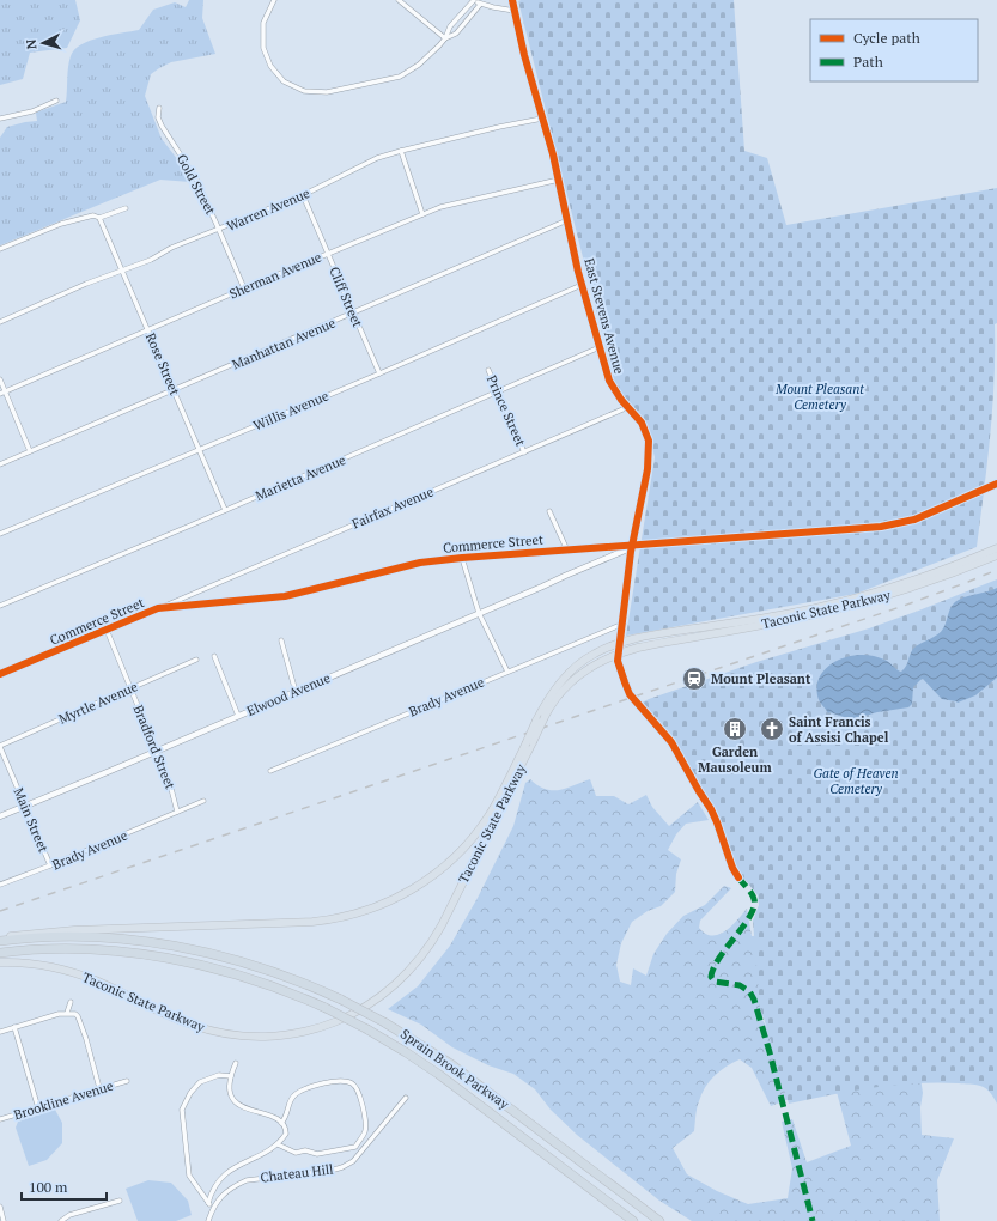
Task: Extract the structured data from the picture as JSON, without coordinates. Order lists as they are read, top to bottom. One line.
{"streets":{"highway":["Taconic State Parkway","Sprain Brook Parkway"],"street":["Gold Street","Warren Avenue","Sherman Avenue","Cliff Street","East Stevens Avenue","Manhattan Avenue","Rose Street","Willis Avenue","Prince Street","Marietta Avenue","Fairfax Avenue","Commerce Street","Elwood Avenue","Brady Avenue","Myrtle Avenue","Bradford Street","Main Street","Brookline Avenue","Chateau Hill"]},"crossings":[["Gold Street","Warren Avenue"],["Gold Street","Sherman Avenue"],["Warren Avenue","Cliff Street"],["Warren Avenue","East Stevens Avenue"],["Warren Avenue","Rose Street"],["Sherman Avenue","Cliff Street"],["Sherman Avenue","East Stevens Avenue"],["Sherman Avenue","Rose Street"],["Cliff Street","Manhattan Avenue"],["Cliff Street","Willis Avenue"],["East Stevens Avenue","Manhattan Avenue"],["East Stevens Avenue","Willis Avenue"],["East Stevens Avenue","Marietta Avenue"],["East Stevens Avenue","Fairfax Avenue"],["East Stevens Avenue","Commerce Street"],["East Stevens Avenue","Taconic State Parkway"],["East Stevens Avenue","Brady Avenue"],["Manhattan Avenue","Rose Street"],["Rose Street","Willis Avenue"],["Rose Street","Marietta Avenue"],["Prince Street","Marietta Avenue"],["Prince Street","Fairfax Avenue"],["Fairfax Avenue","Commerce Street"],["Commerce Street","Elwood Avenue"],["Commerce Street","Bradford Street"],["Taconic State Parkway","Sprain Brook Parkway"],["Elwood Avenue","Bradford Street"],["Elwood Avenue","Main Street"],["Brady Avenue","Bradford Street"],["Brady Avenue","Main Street"],["Myrtle Avenue","Bradford Street"],["Myrtle Avenue","Main Street"]],"parks":["Mount Pleasant Cemetery","Gate of Heaven Cemetery"],"places":{"station":["Mount Pleasant"],"building":["Garden Mausoleum"],"church":["Saint Francis of Assisi Chapel"]},"legend":["Cycle path","Path"],"scale_bar":"100 m","north":"left"}
